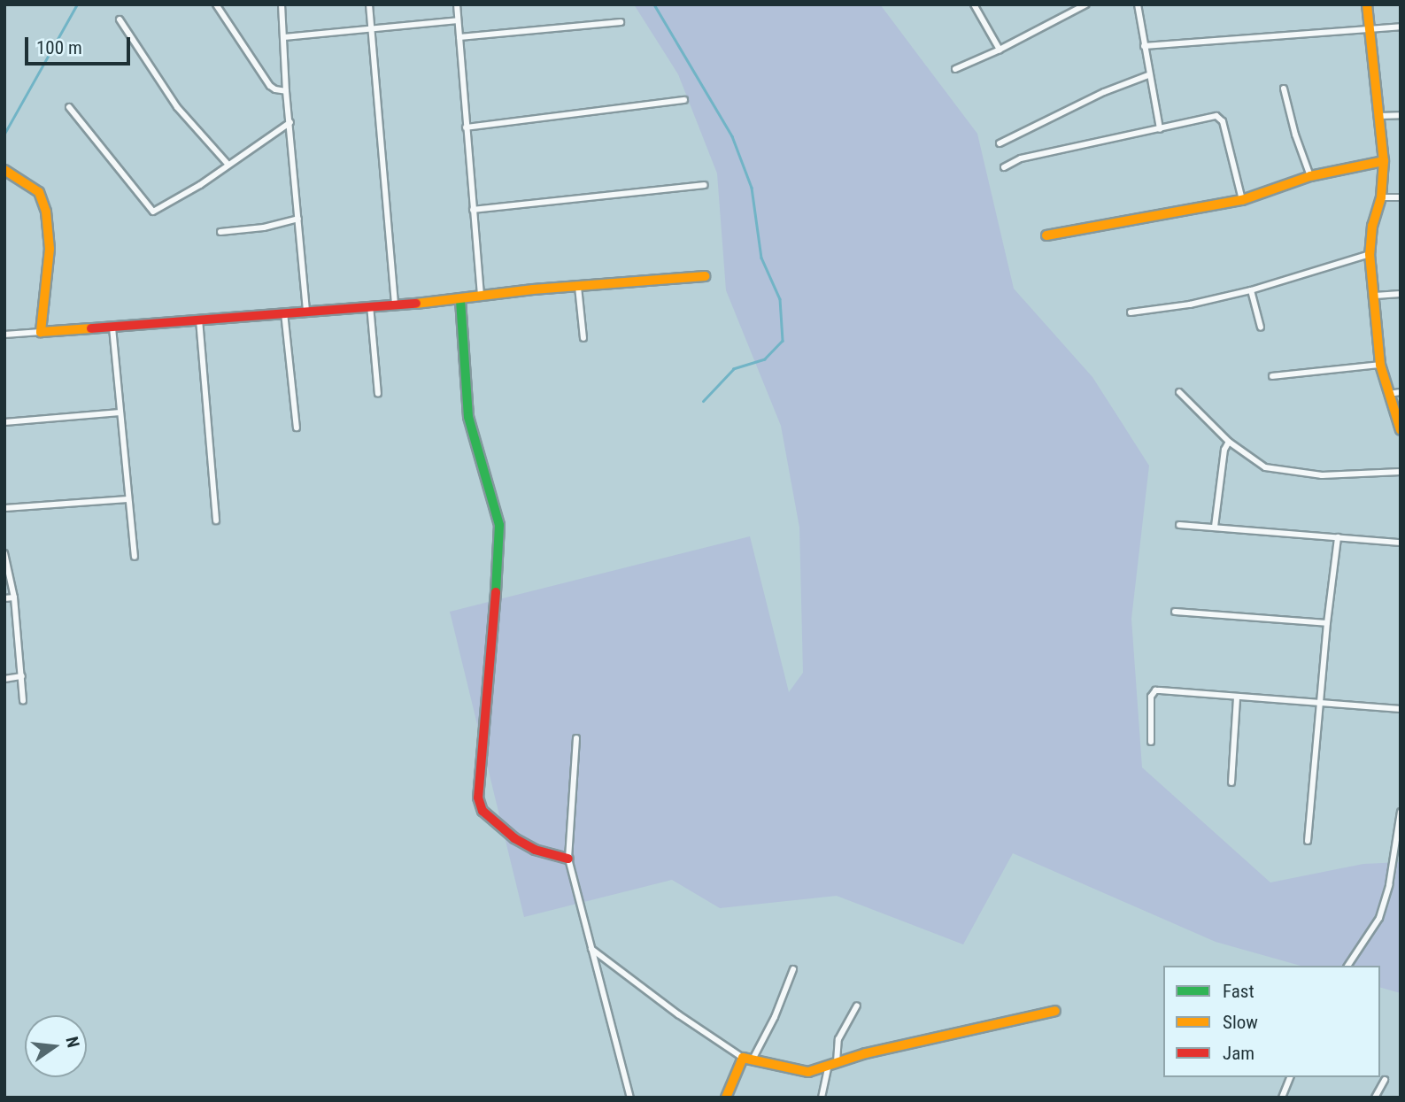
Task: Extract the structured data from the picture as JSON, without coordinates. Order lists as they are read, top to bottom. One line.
{"legend":["Fast","Slow","Jam"],"scale_bar":"100 m","north":"right"}
